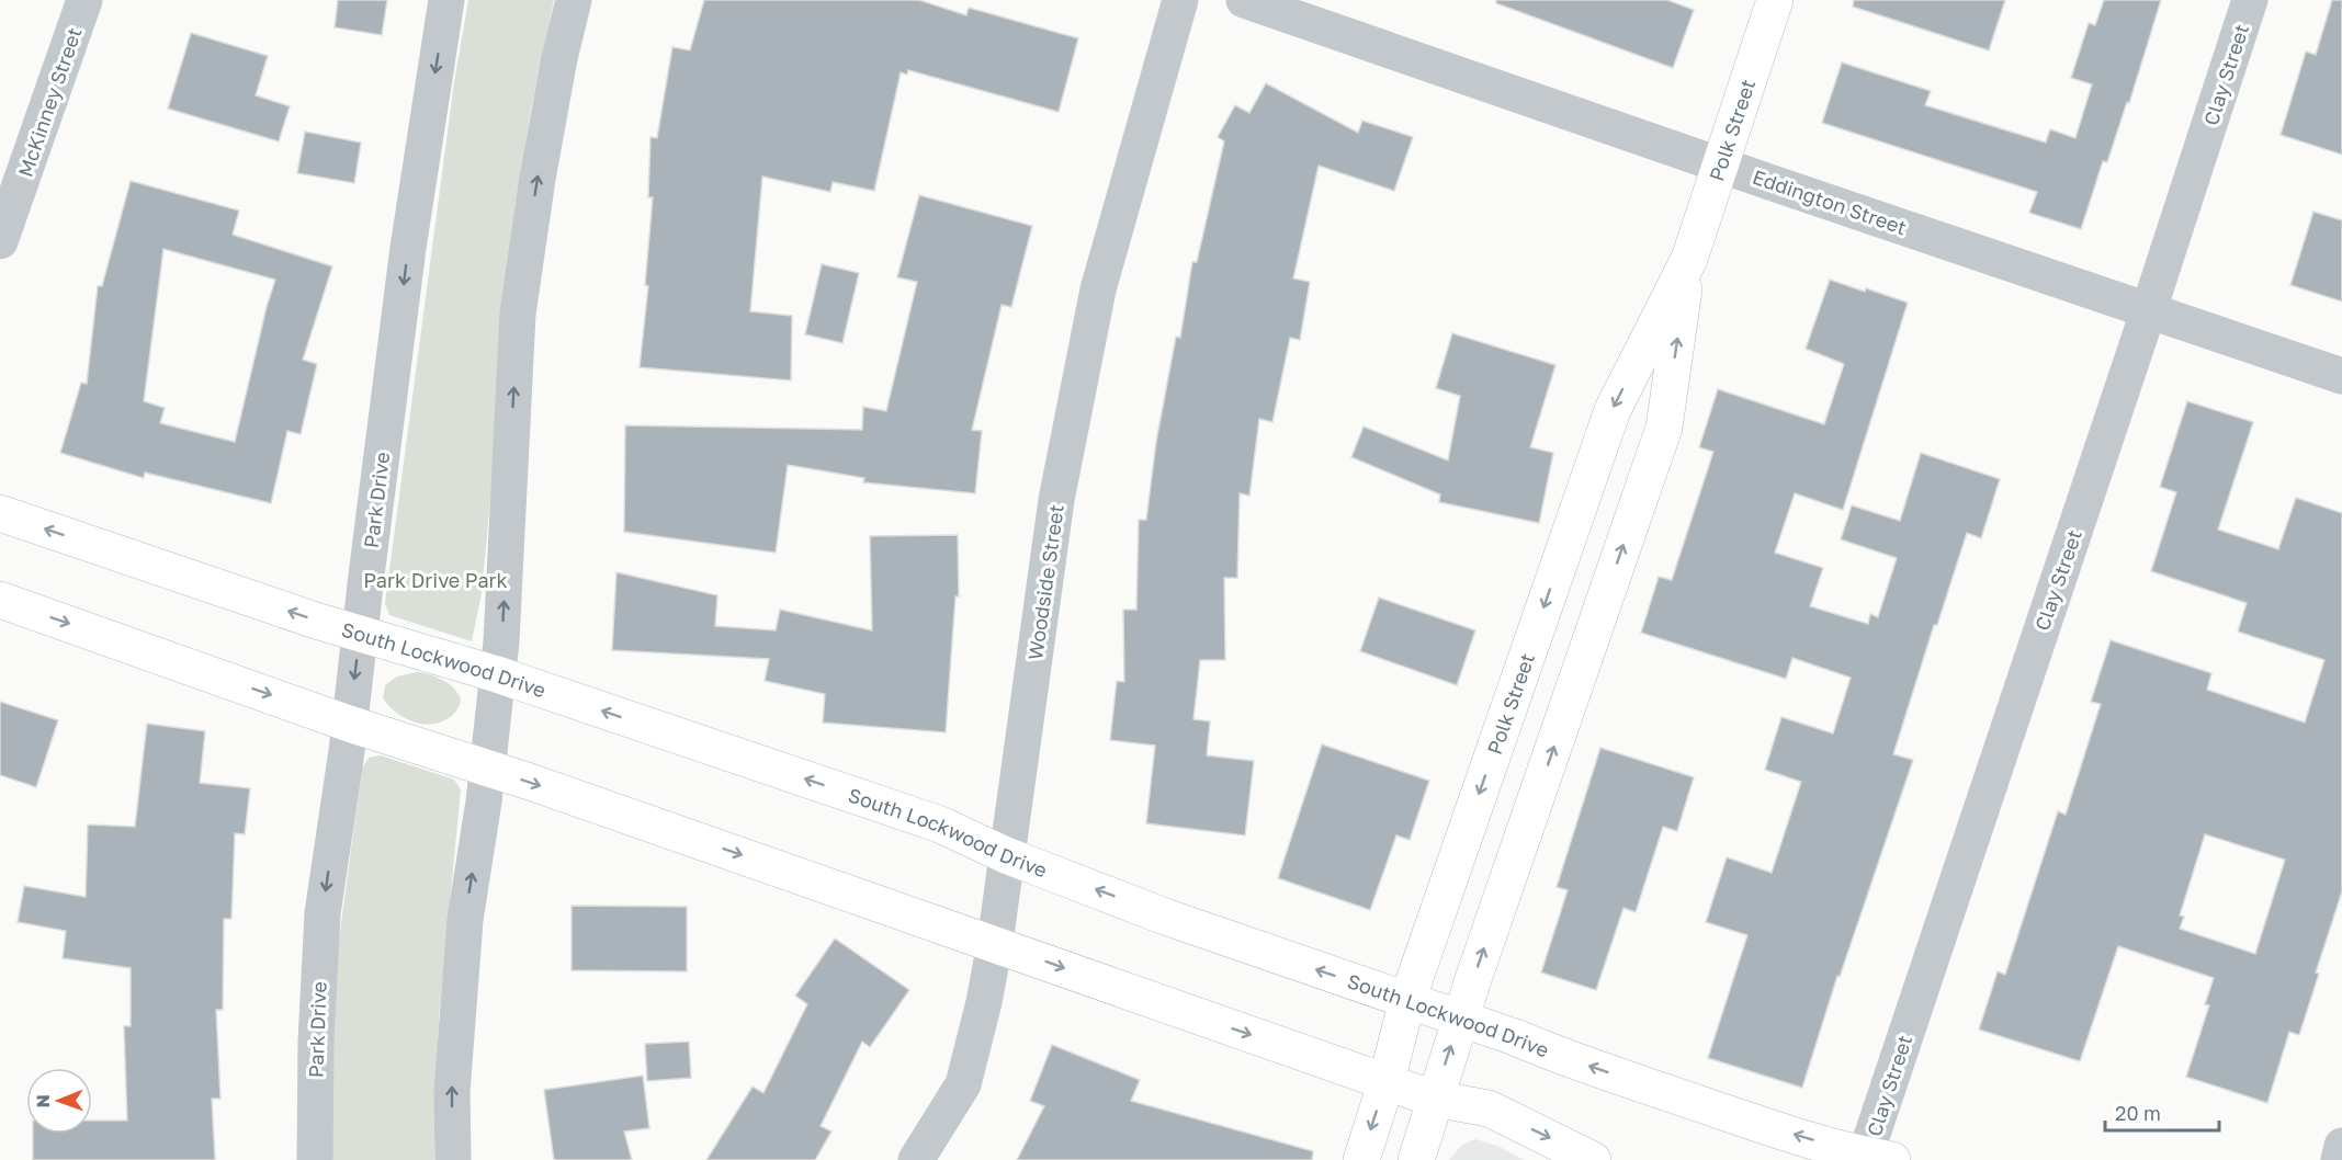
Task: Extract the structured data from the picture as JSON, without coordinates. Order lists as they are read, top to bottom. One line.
{"streets":{"main road":["Polk Street","South Lockwood Drive"],"street":["Clay Street","McKinney Street","Eddington Street","Park Drive","Woodside Street"]},"crossings":[["Clay Street","Eddington Street"],["Clay Street","South Lockwood Drive"],["Polk Street","Eddington Street"],["Polk Street","South Lockwood Drive"],["Park Drive","South Lockwood Drive"],["Woodside Street","South Lockwood Drive"]],"parks":["Park Drive Park"],"scale_bar":"20 m","north":"left"}
